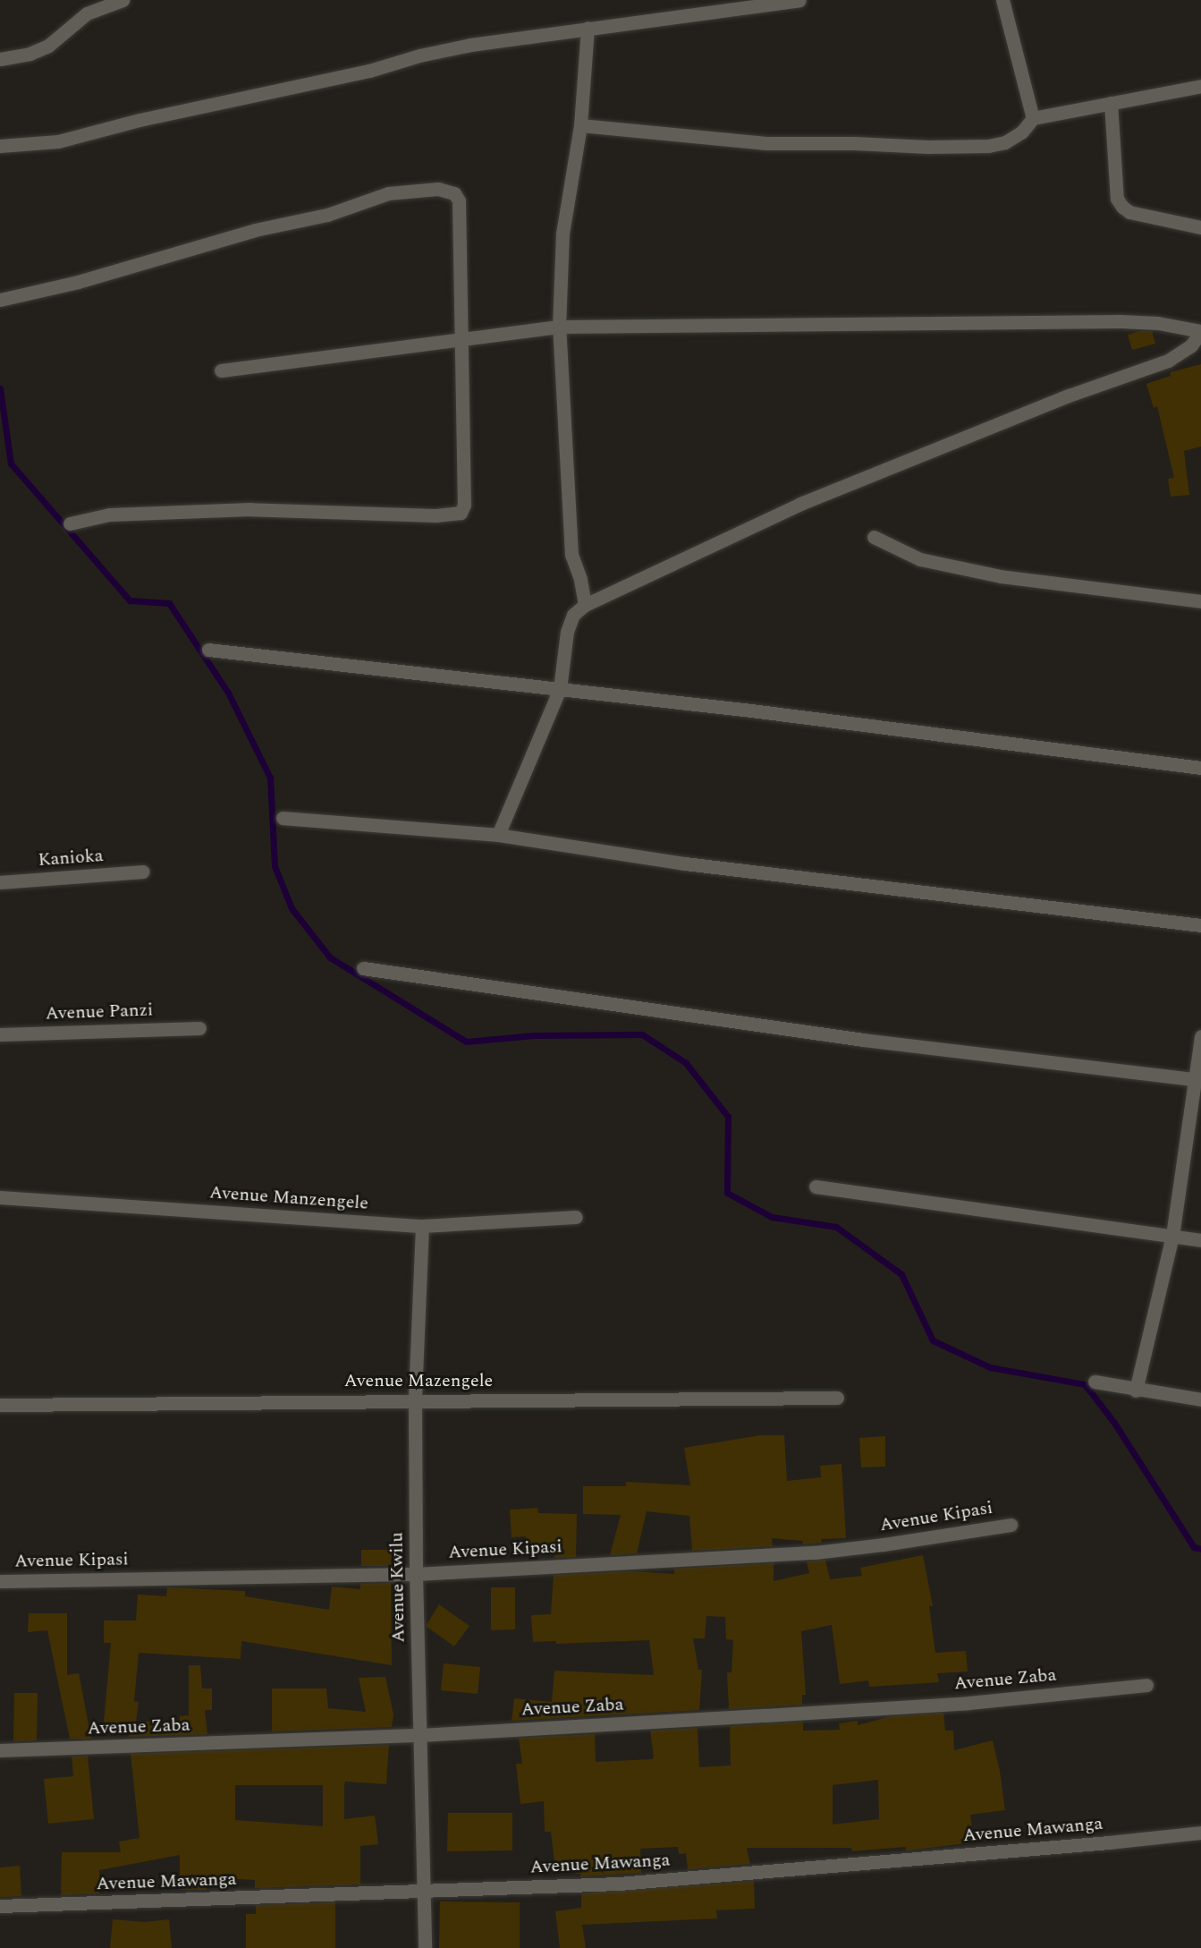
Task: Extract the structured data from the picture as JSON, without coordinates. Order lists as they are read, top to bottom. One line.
{"streets":{"street":["Kanioka","Avenue Panzi","Avenue Manzengele","Avenue Mazengele","Avenue Kipasi","Avenue Kwilu","Avenue Zaba","Avenue Mawanga"]},"crossings":[["Avenue Manzengele","Avenue Kwilu"],["Avenue Mazengele","Avenue Kwilu"],["Avenue Kipasi","Avenue Kwilu"],["Avenue Kwilu","Avenue Zaba"],["Avenue Kwilu","Avenue Mawanga"]]}
